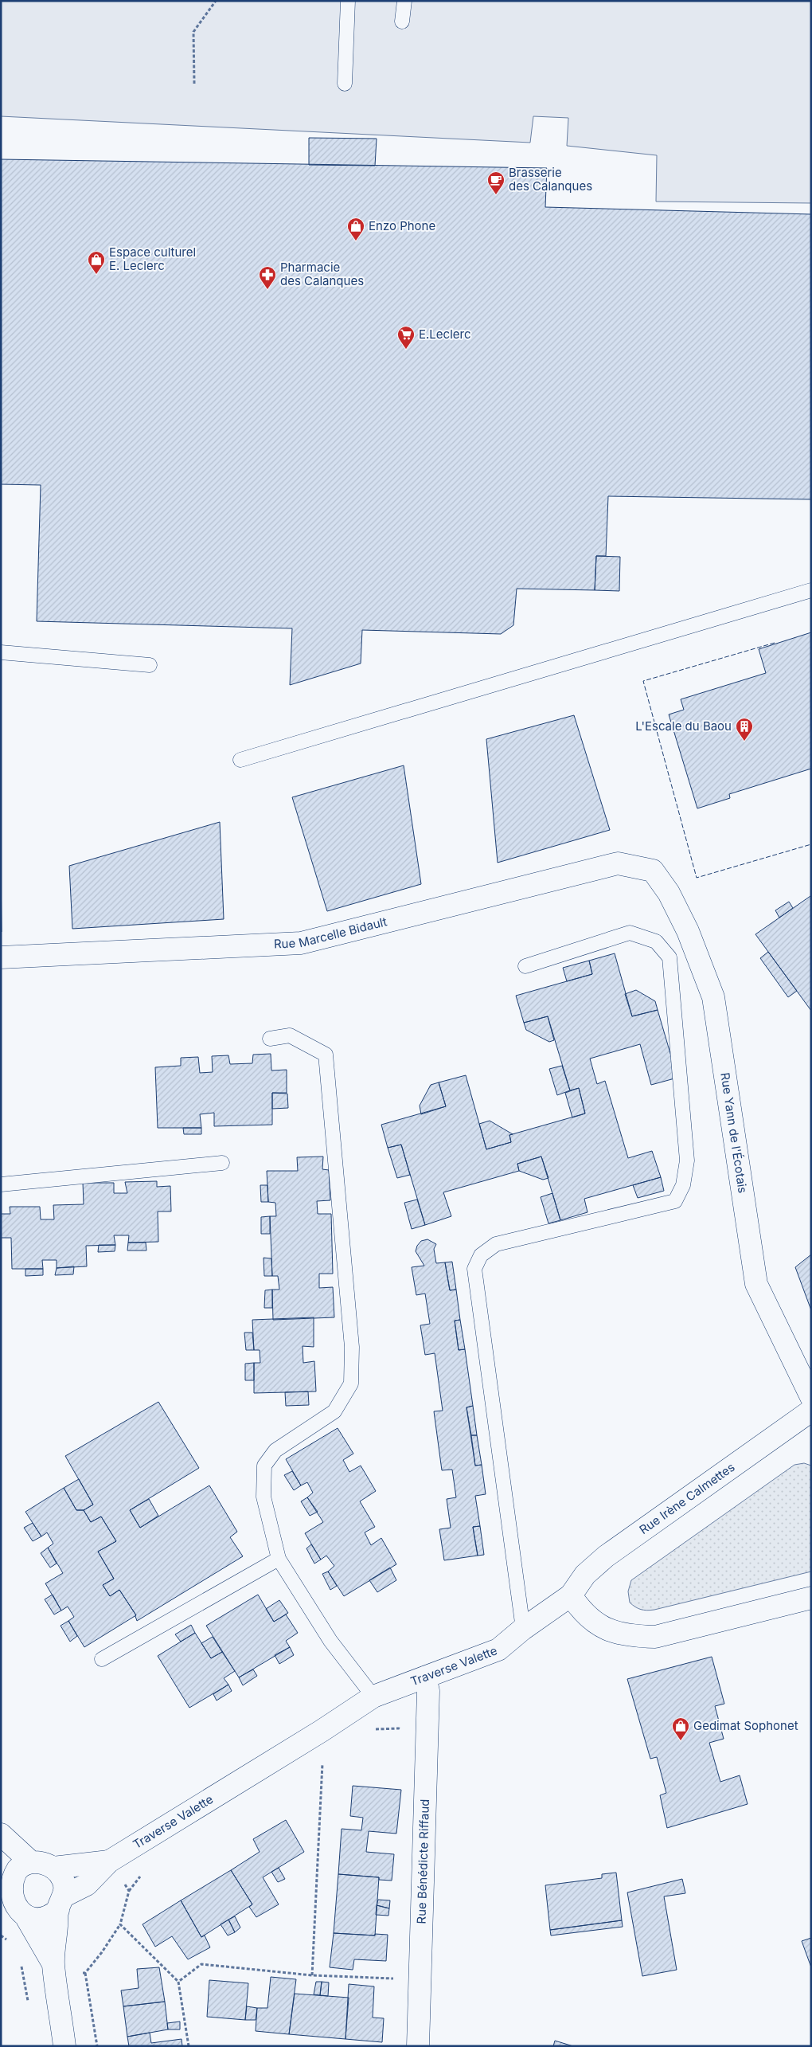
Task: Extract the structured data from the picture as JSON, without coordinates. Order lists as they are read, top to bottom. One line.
{"streets":{"street":["Rue Marcelle Bidault","Rue Yann de l'Écotais","Rue Irène Calmettes","Traverse Valette","Rue Bénédicte Riffaud"]},"crossings":[["Rue Marcelle Bidault","Rue Yann de l'Écotais"],["Rue Irène Calmettes","Traverse Valette"],["Traverse Valette","Rue Bénédicte Riffaud"]],"places":{"cafe":["Brasserie des Calanques"],"shop":["Enzo Phone","Espace culturel E. Leclerc","Gedimat Sophonet"],"pharmacy":["Pharmacie des Calanques"],"supermarket":["E.Leclerc"],"building":["L'Escale du Baou"]}}
